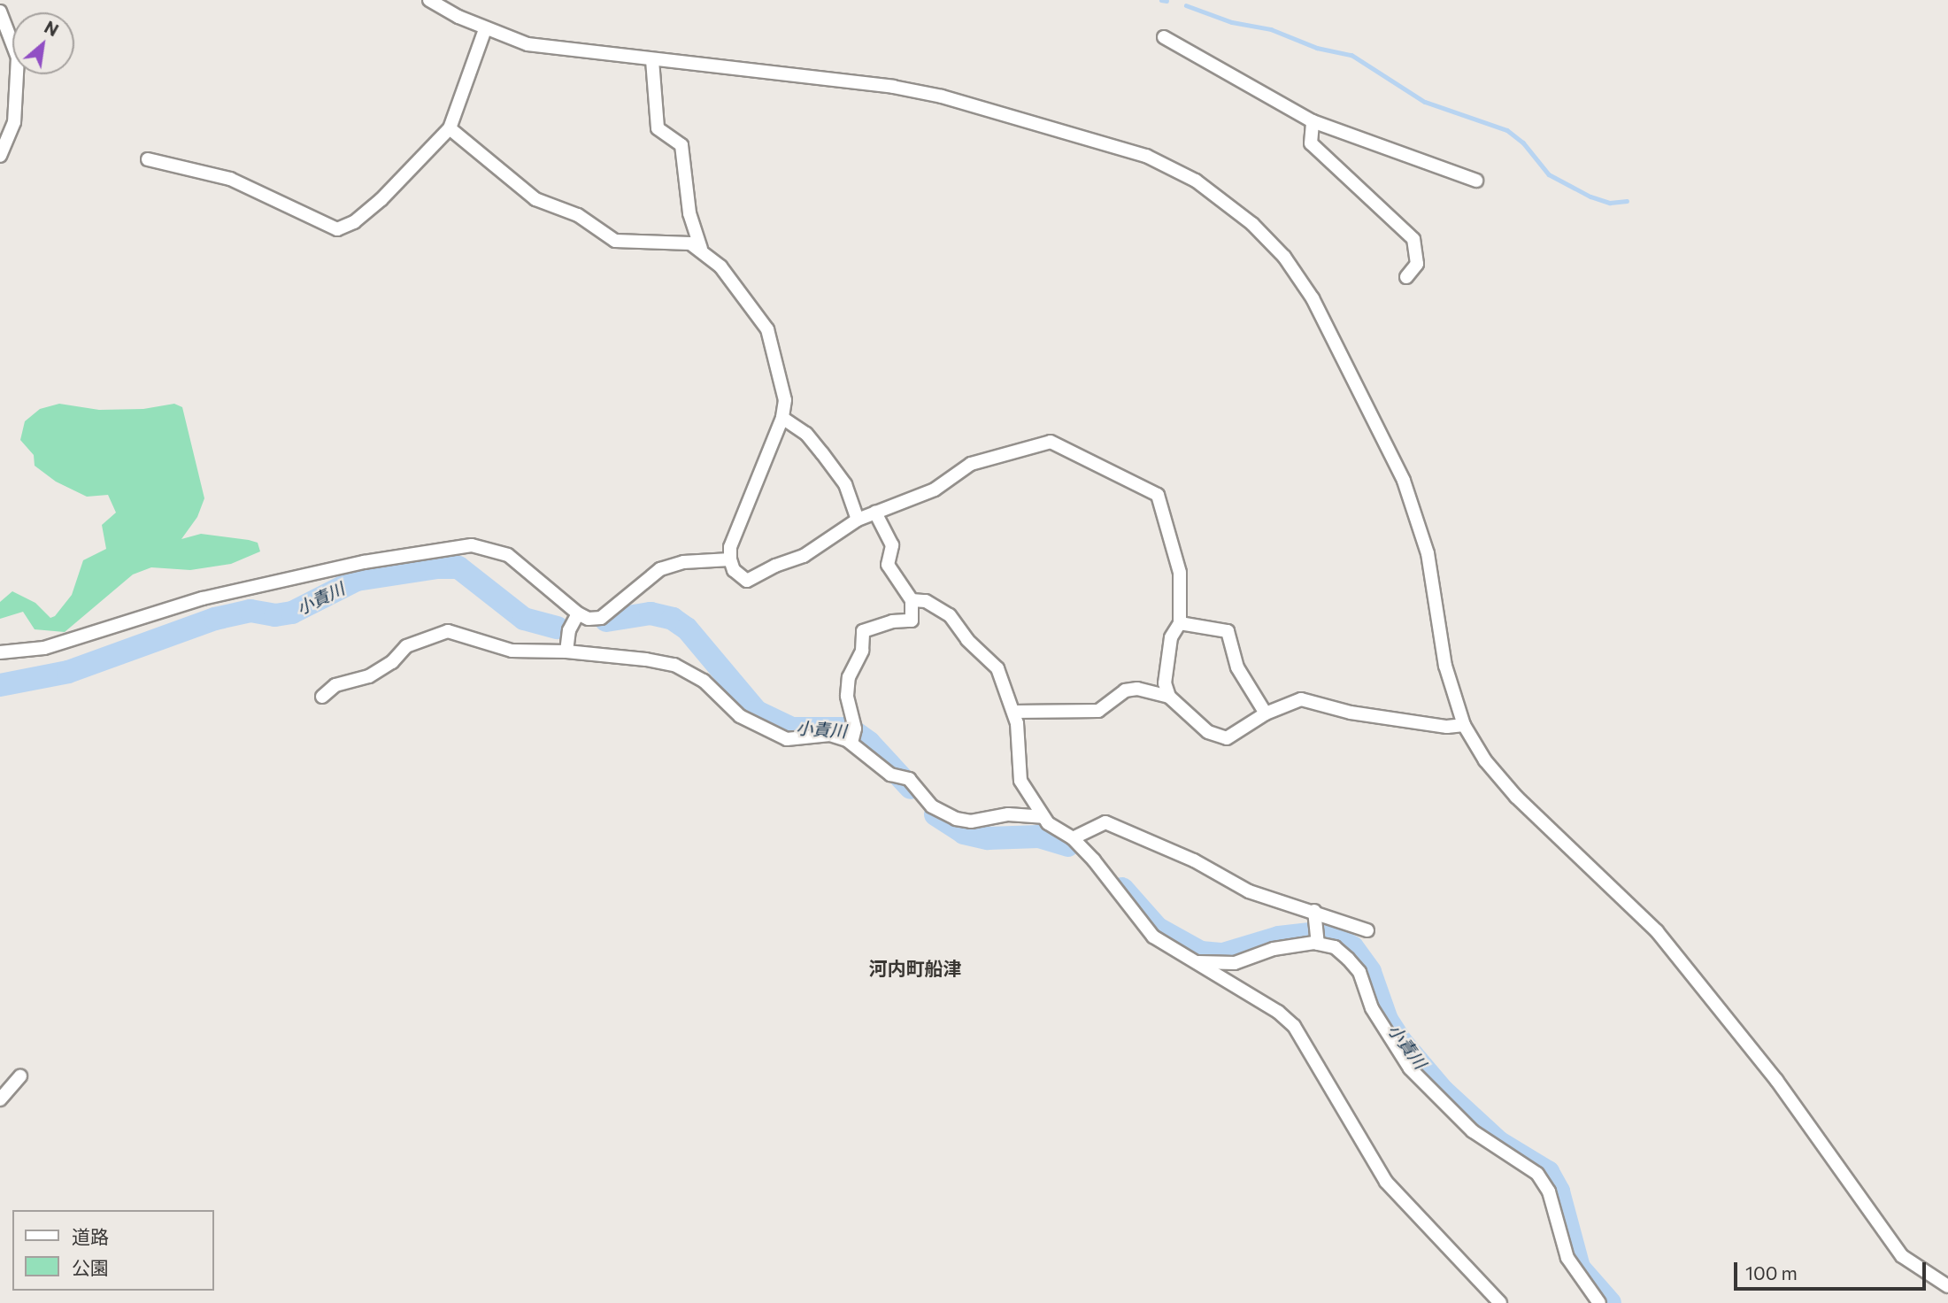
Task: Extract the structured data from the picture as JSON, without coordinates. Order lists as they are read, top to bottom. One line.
{"districts":["河内町船津"],"water":["小責川"],"legend":["道路","公園"],"scale_bar":"100 m","north":"top right"}
